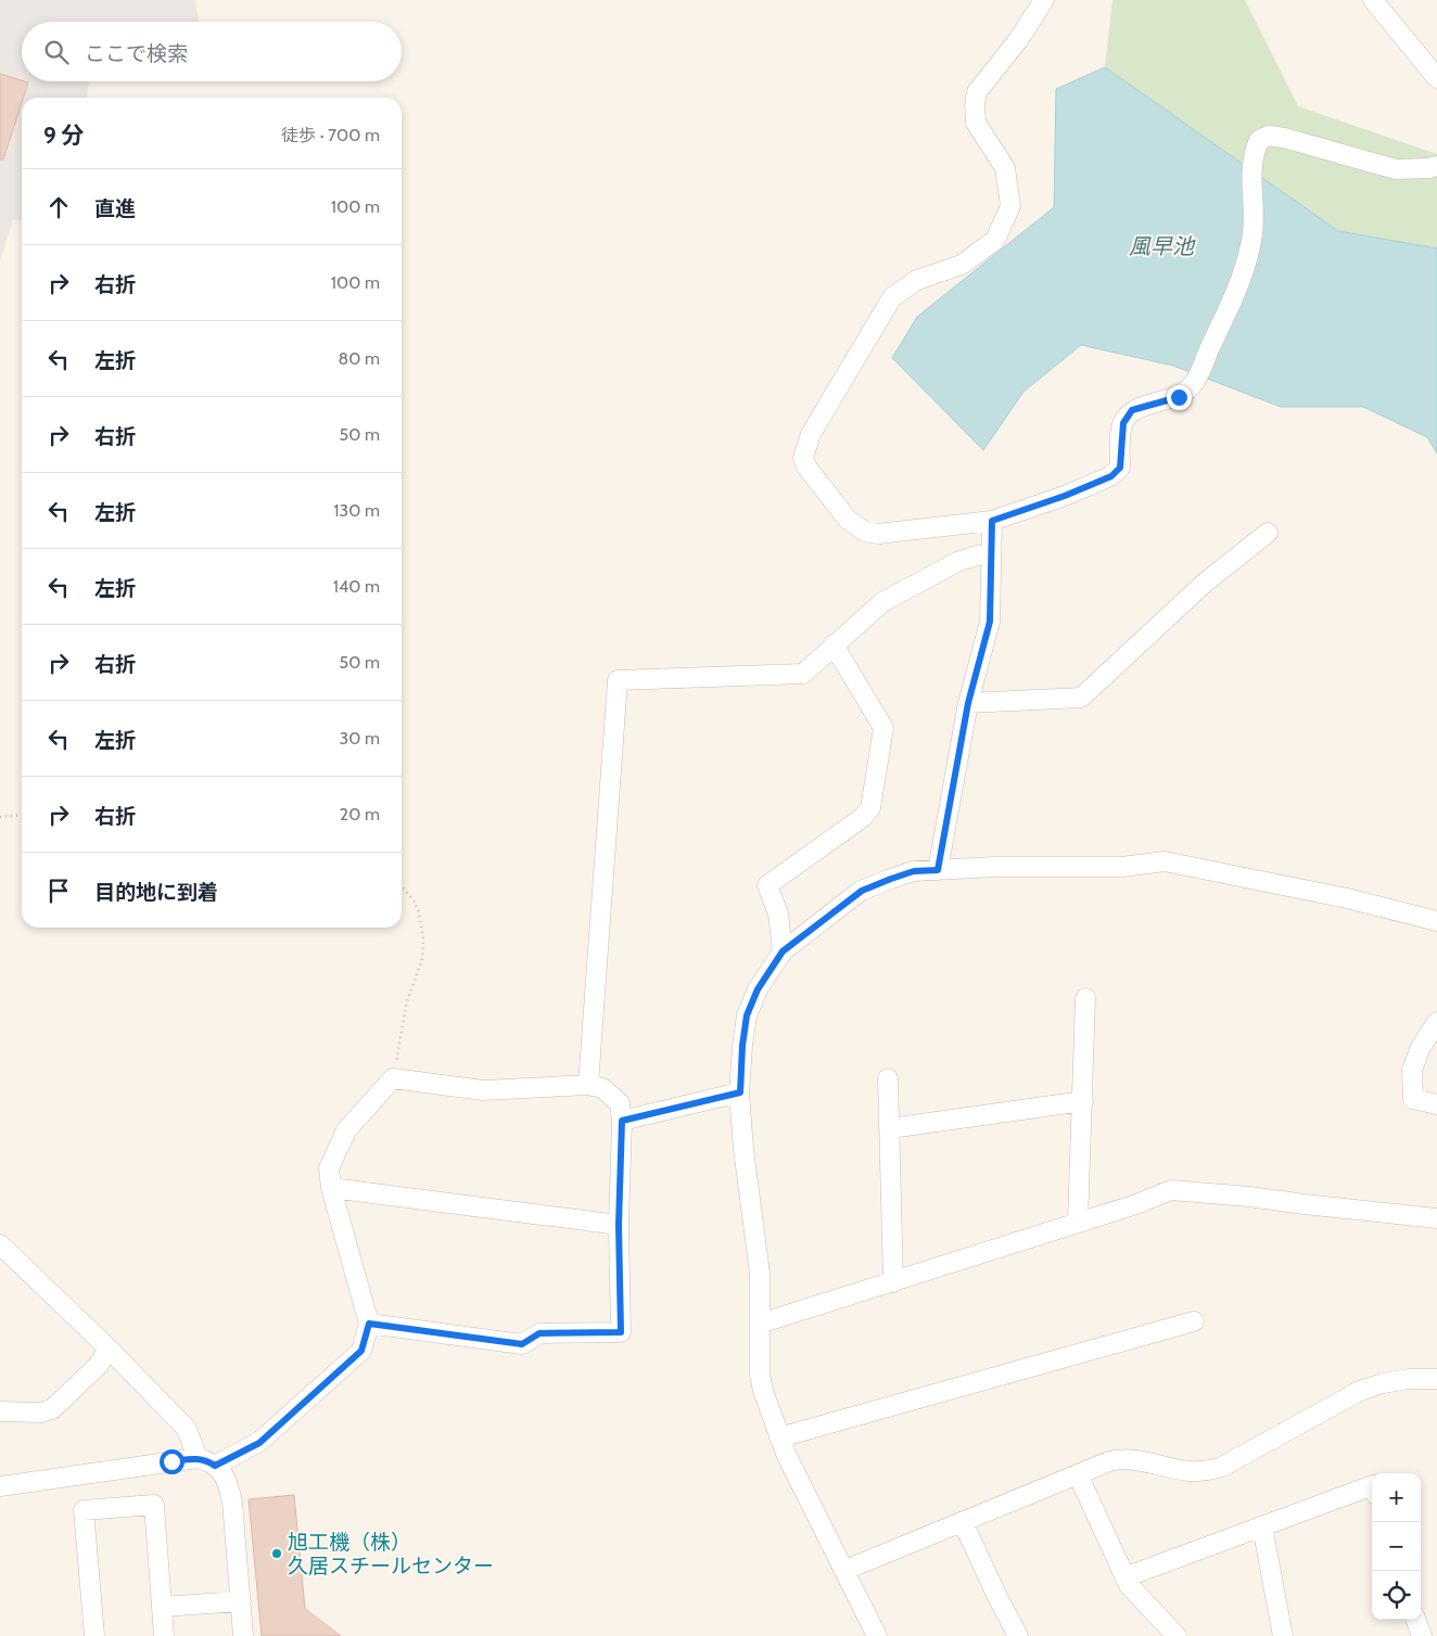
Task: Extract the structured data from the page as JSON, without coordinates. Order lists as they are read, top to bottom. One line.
{"water":["風早池"],"places":["旭工機（株） 久居スチールセンター"],"page":{"search":"ここで検索","heading":["9 分","徒歩 · 700 m"],"list":[["直進","100 m"],["右折","100 m"],["左折","80 m"],["右折","50 m"],["左折","130 m"],["左折","140 m"],["右折","50 m"],["左折","30 m"],["右折","20 m"],"目的地に到着"],"map_buttons":["+","−"]}}
